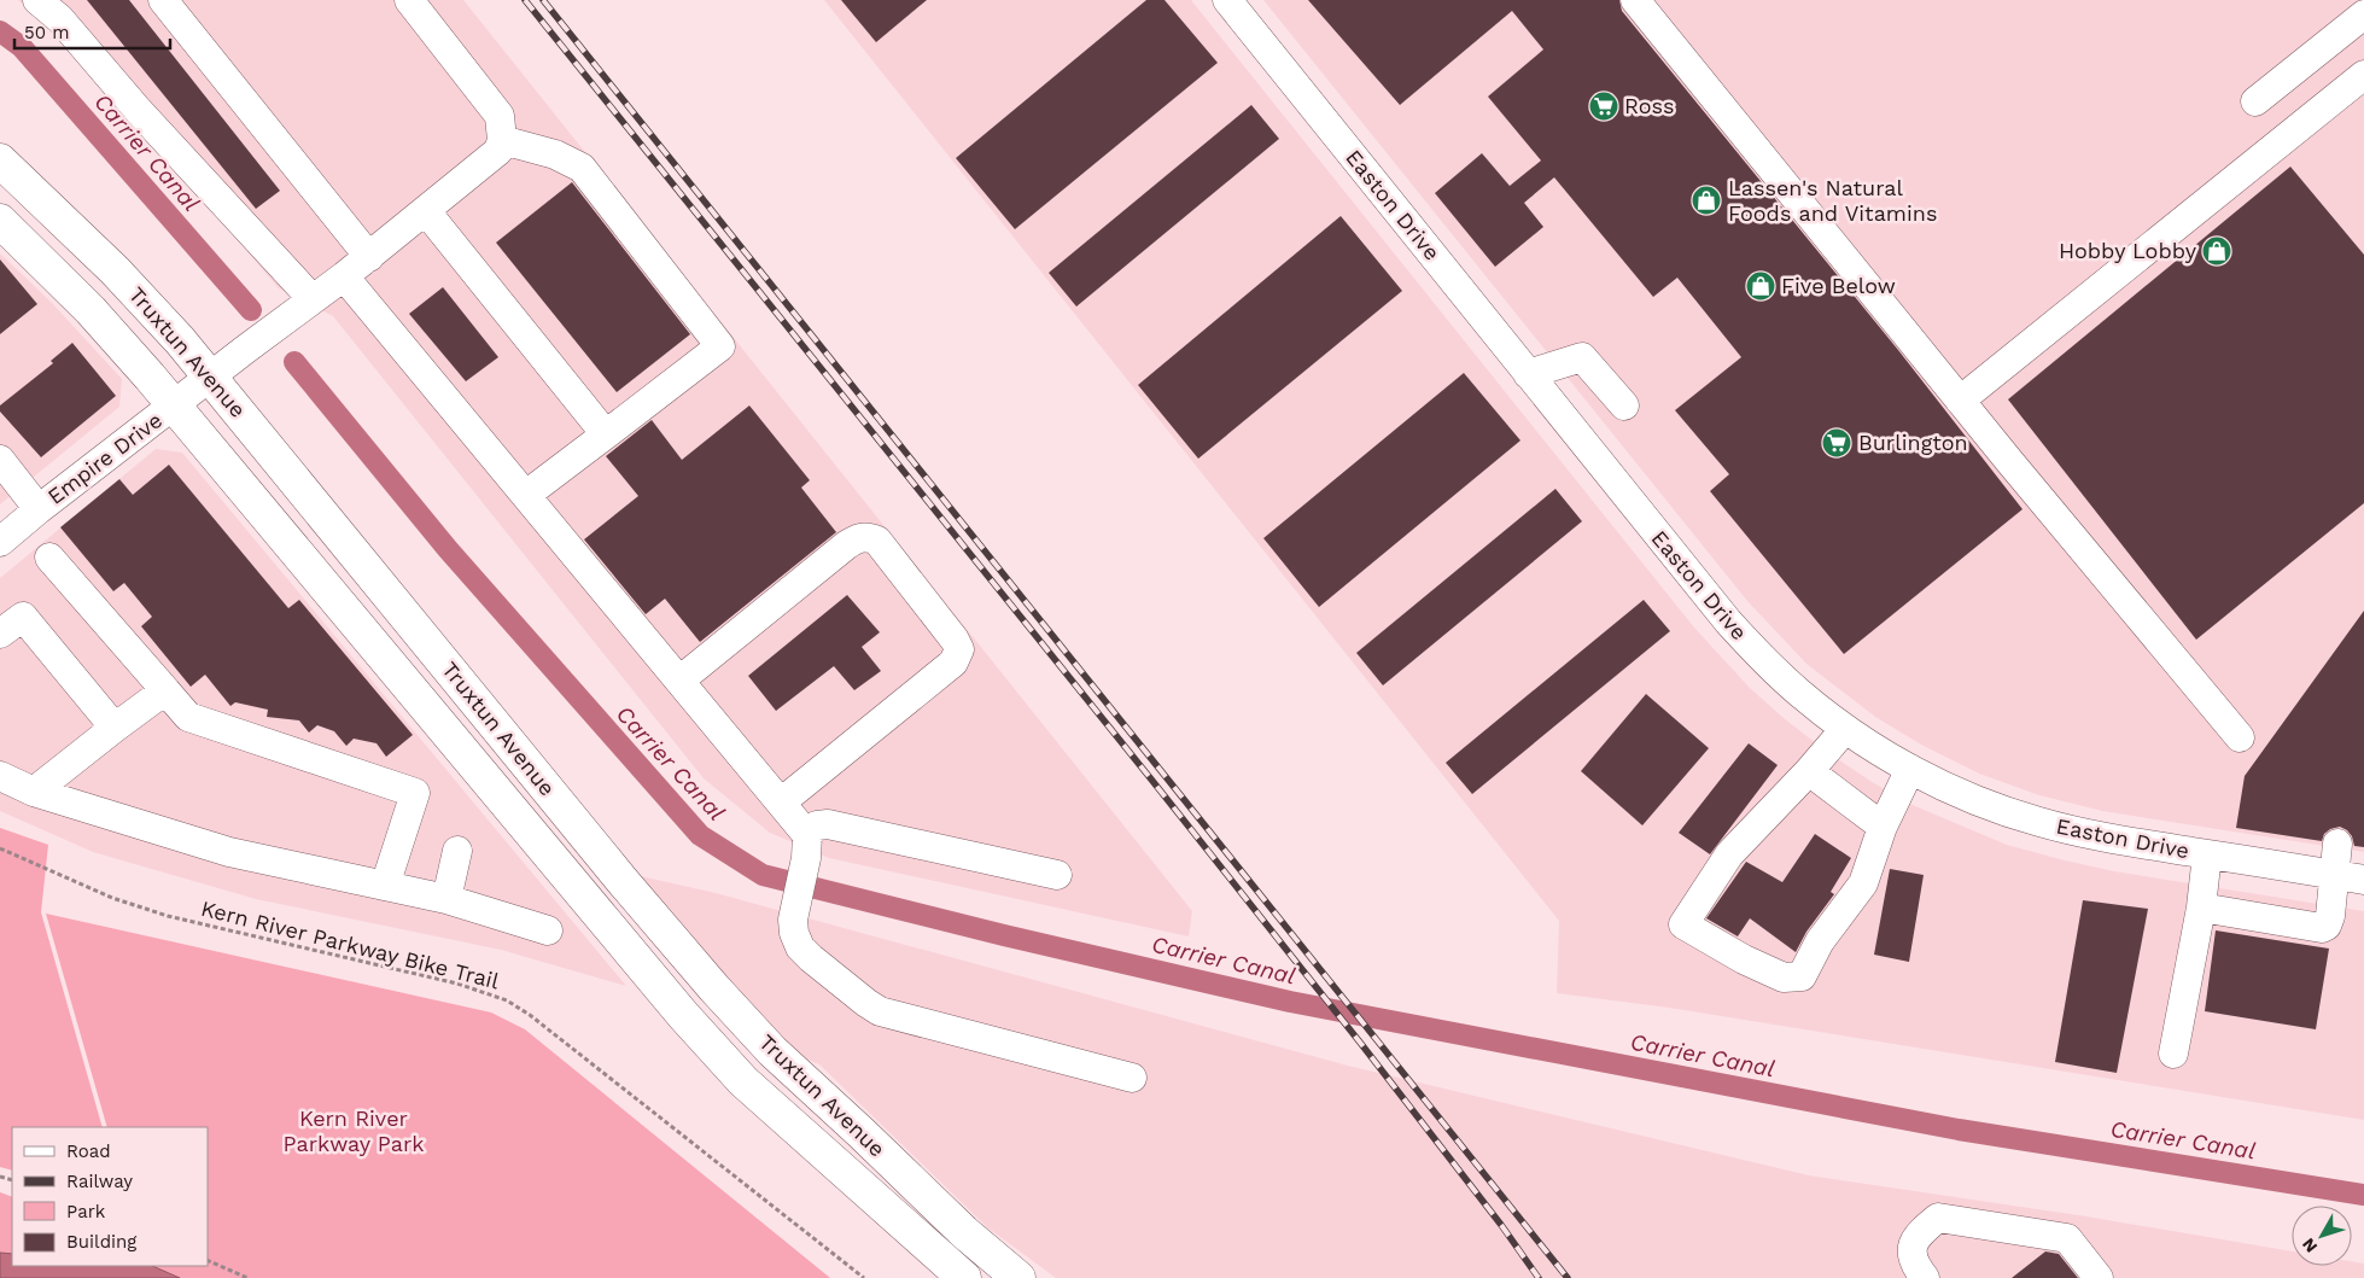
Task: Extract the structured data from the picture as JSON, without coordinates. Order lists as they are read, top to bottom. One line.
{"streets":{"main road":["Truxtun Avenue"],"street":["Easton Drive","Empire Drive"],"path":["Kern River Parkway Bike Trail"]},"crossings":[["Truxtun Avenue","Empire Drive"]],"water":["Carrier Canal"],"parks":["Kern River Parkway Park"],"places":{"supermarket":["Ross","Burlington"],"shop":["Lassen's Natural Foods and Vitamins","Hobby Lobby","Five Below"]},"legend":["Road","Railway","Park","Building"],"scale_bar":"50 m","north":"bottom left"}
